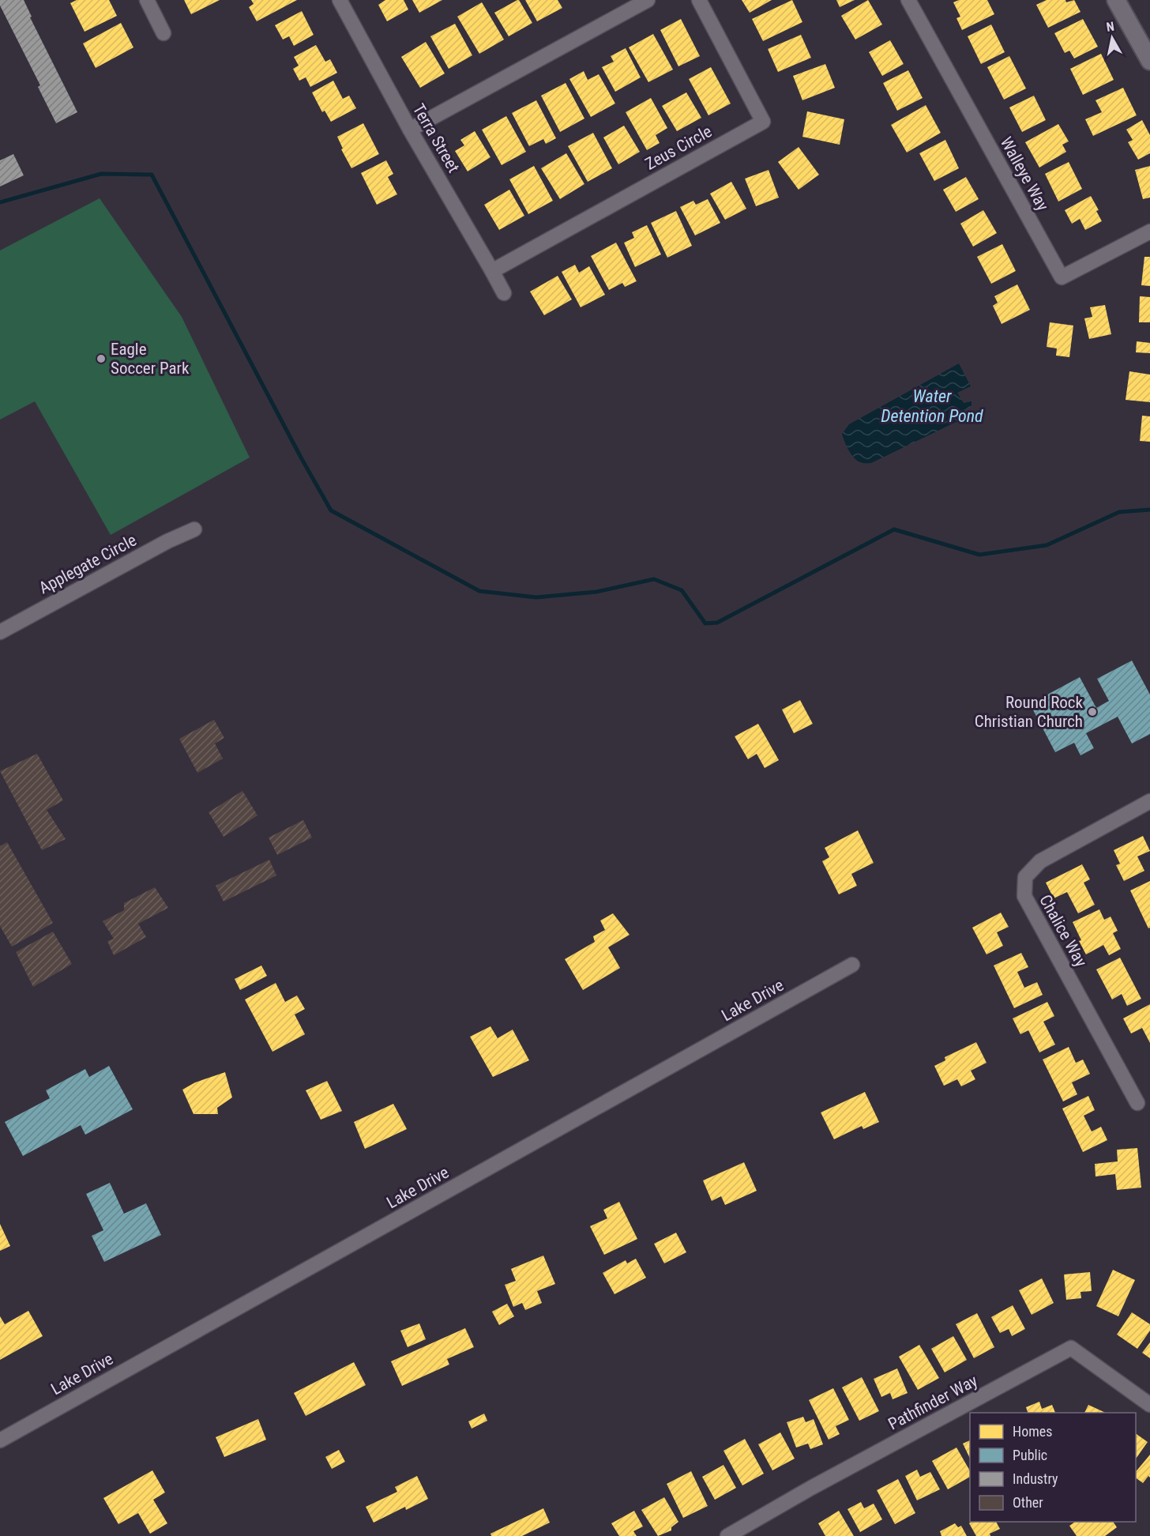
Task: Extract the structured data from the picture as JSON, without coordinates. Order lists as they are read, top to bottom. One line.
{"streets":{"street":["Terra Street","Zeus Circle","Walleye Way","Applegate Circle","Chalice Way","Lake Drive","Pathfinder Way"]},"crossings":[["Terra Street","Zeus Circle"]],"water":["Water Detention Pond"],"places":["Eagle Soccer Park","Round Rock Christian Church"],"legend":["Homes","Public","Industry","Other"],"north":"top"}
